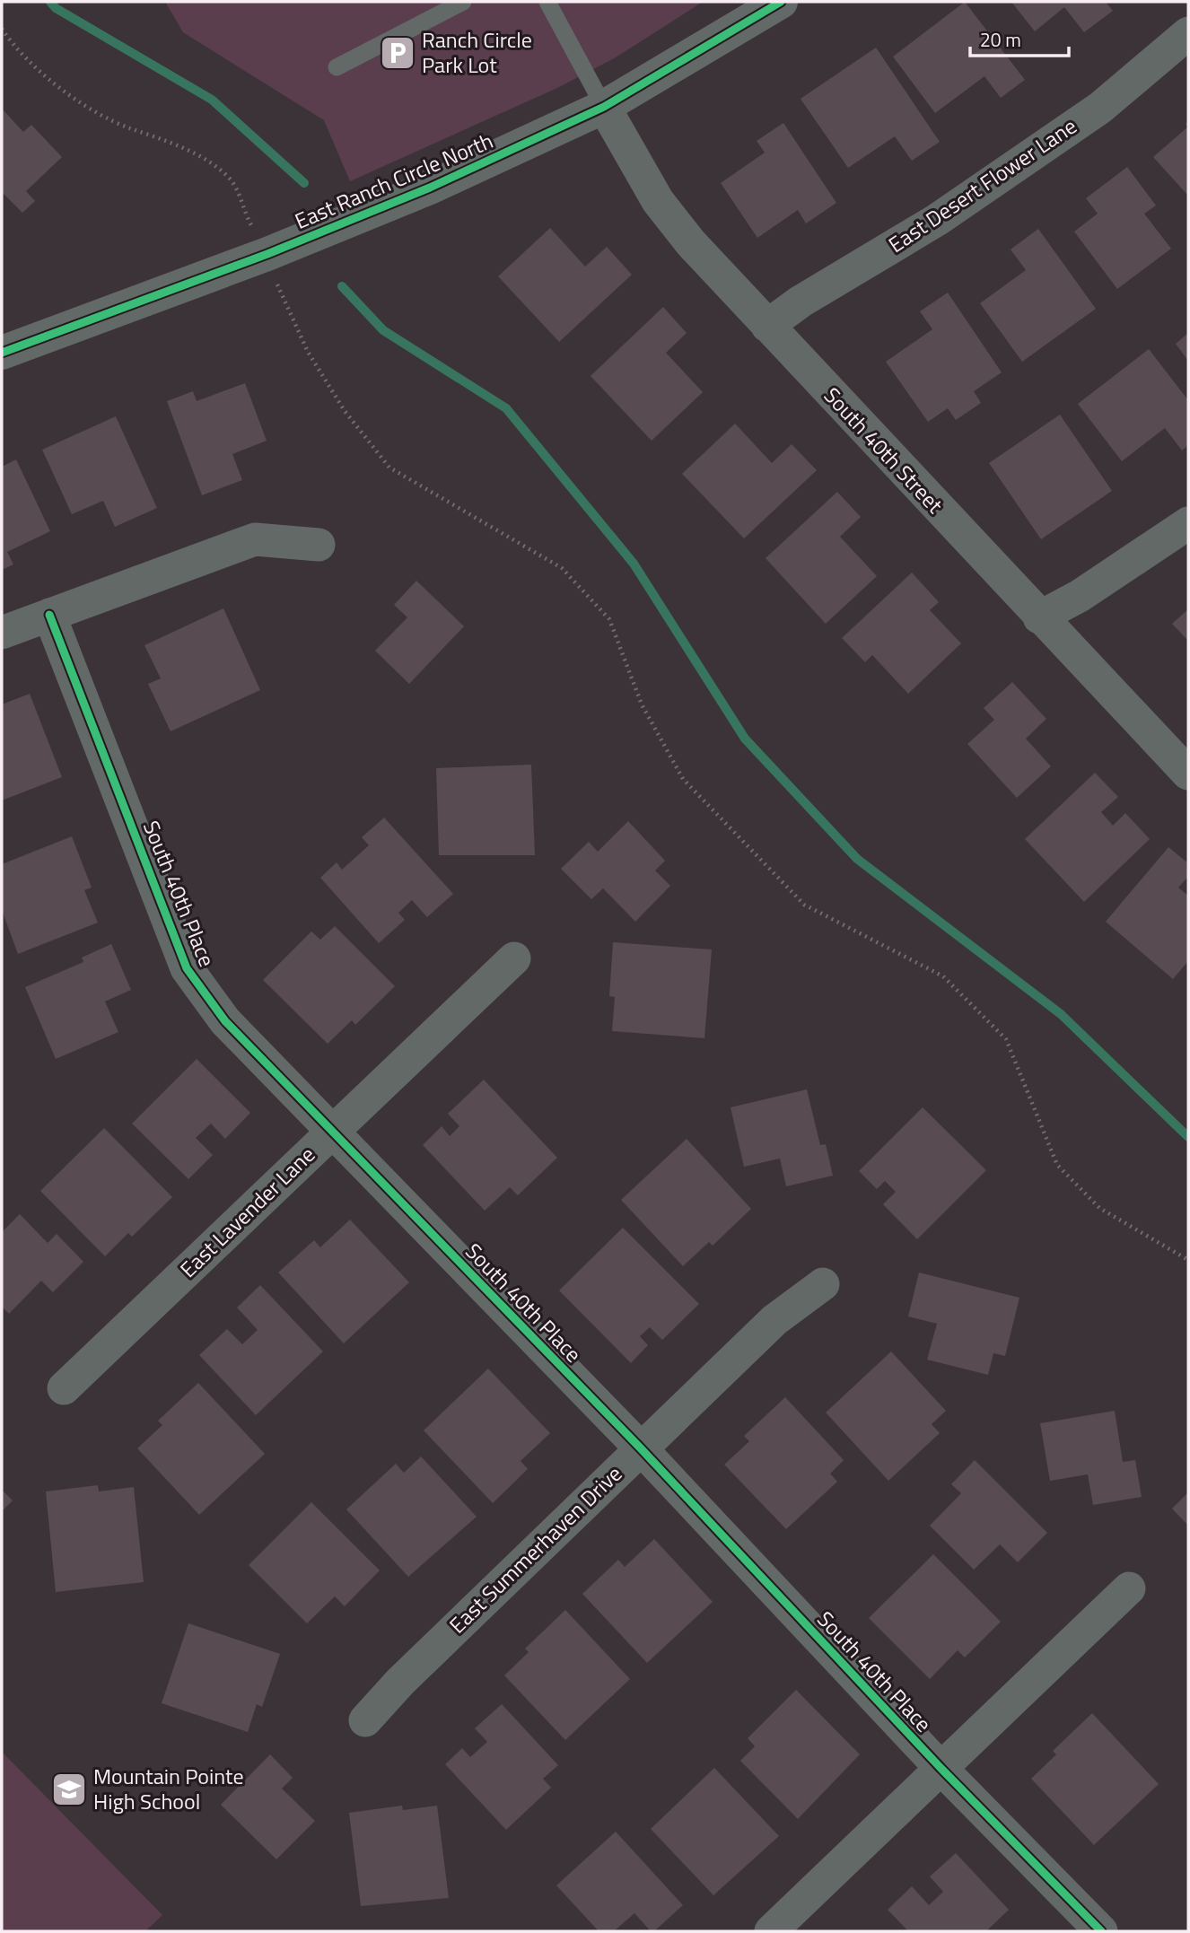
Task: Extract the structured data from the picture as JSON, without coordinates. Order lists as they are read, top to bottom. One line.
{"streets":{"street":["East Ranch Circle North","East Desert Flower Lane","South 40th Street","South 40th Place","East Lavender Lane","East Summerhaven Drive"]},"crossings":[["East Ranch Circle North","South 40th Street"],["East Desert Flower Lane","South 40th Street"],["South 40th Place","East Lavender Lane"],["South 40th Place","East Summerhaven Drive"]],"places":{"parking":["Ranch Circle Park Lot"],"school or university":["Mountain Pointe High School"]},"scale_bar":"20 m"}
